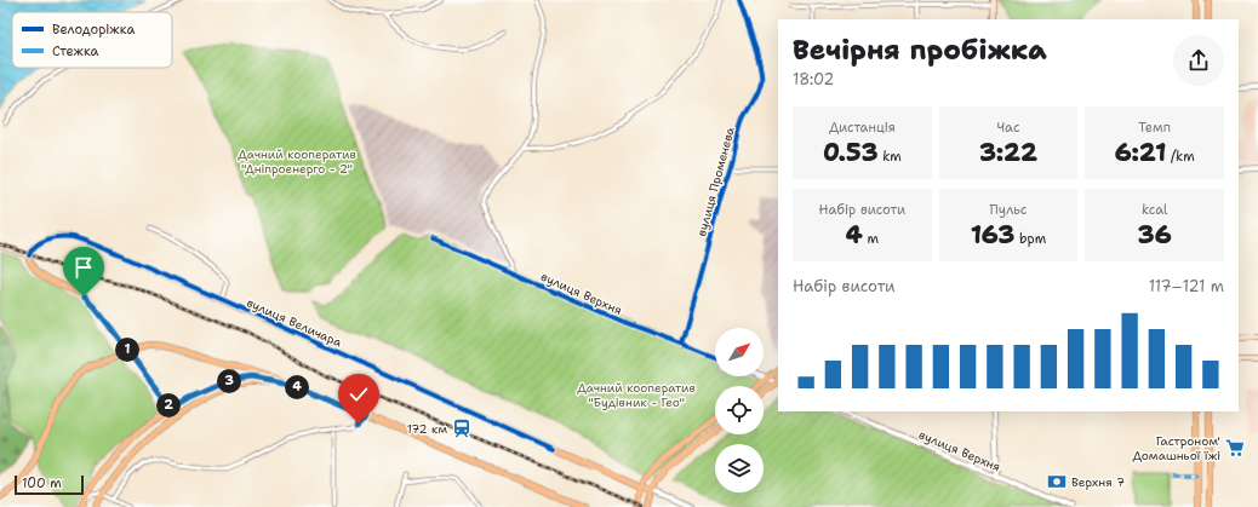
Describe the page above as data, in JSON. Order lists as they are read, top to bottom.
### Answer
{
  "streets": {
    "main road": ["вулиця Величара"],
    "street": ["вулиця Променева", "вулиця Верхня"]
  },
  "crossings": [
    ["вулиця Променева", "вулиця Верхня"]
  ],
  "parks": ["Дачний кооператив \"Дніпроенерго - 2\"", "Дачний кооператив \"Будівник - Гео\""],
  "places": {
    "station": ["172 км"],
    "supermarket": ["Гастроном' Домашньої їжі"],
    "bank": ["Верхня 7"]
  },
  "legend": ["Велодоріжка", "Стежка"],
  "scale_bar": "100 m",
  "north": "top right",
  "page": {
    "heading": ["Вечірня пробіжка", "18:02"],
    "stats": [
      ["Дистанція", "0.53 km"],
      ["Час", "3:22"],
      ["Темп", "6:21 /km"],
      ["Набір висоти", "4 m"],
      ["Пульс", "163 bpm"],
      ["kcal", "36"]
    ],
    "chart": ["Набір висоти", "117–121 m"],
    "pins": [
      "1",
      "3",
      "4",
      "2"
    ],
    "scale": "100 m"
  }
}
